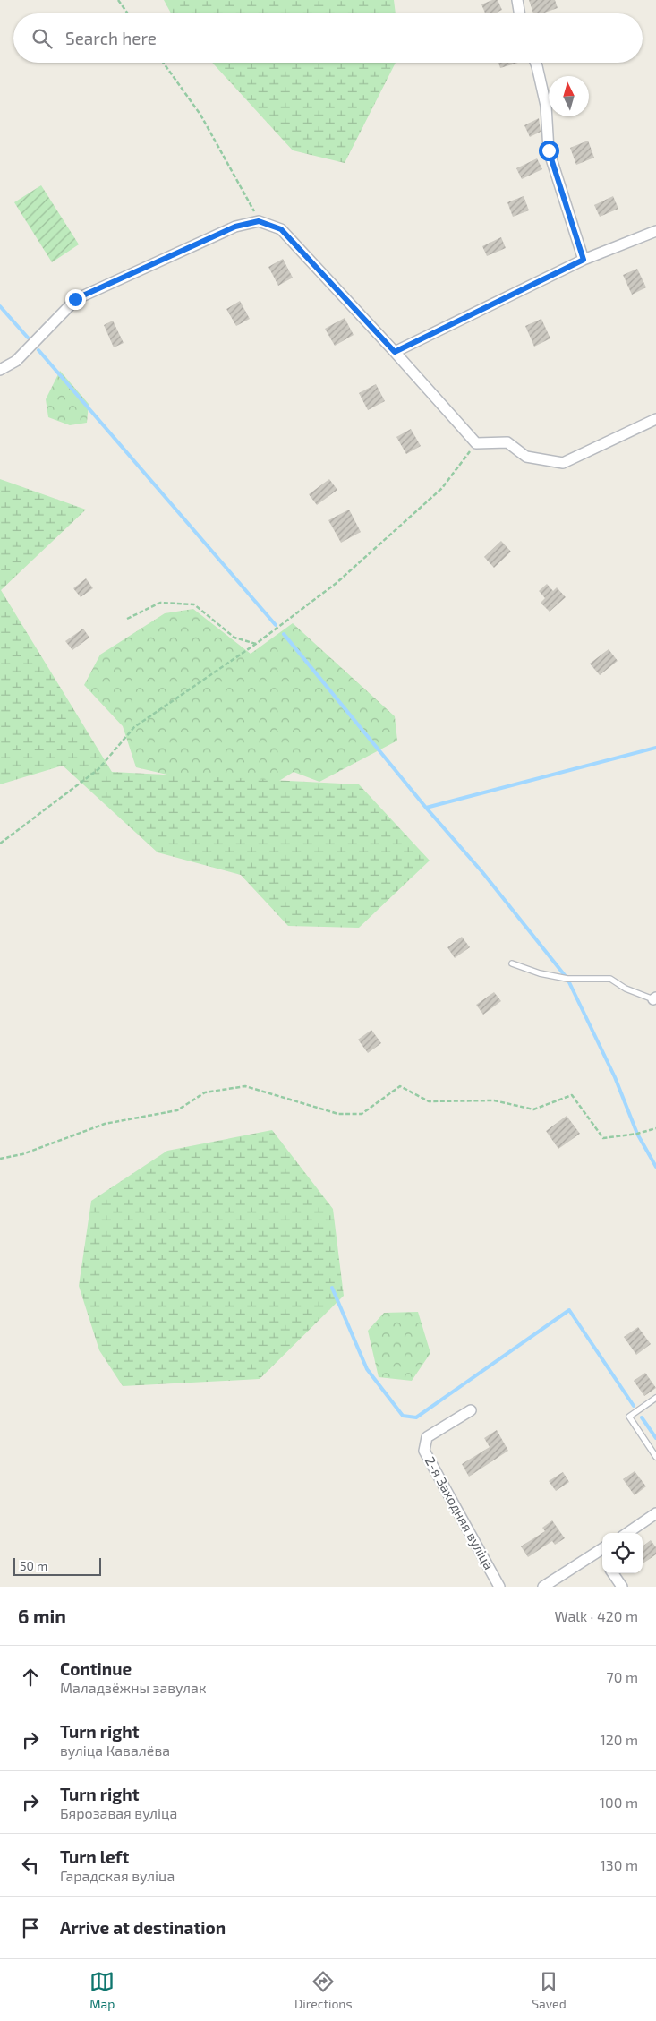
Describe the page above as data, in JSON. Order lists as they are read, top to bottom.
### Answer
{
  "streets": {
    "street": ["2-я Заходняя вуліца"]
  },
  "scale_bar": "50 m",
  "north": "top",
  "page": {
    "search": "Search here",
    "scale": "50 m",
    "heading": ["6 min", "Walk · 420 m"],
    "list": [
      ["Continue", "Маладзёжны завулак", "70 m"],
      ["Turn right", "вуліца Кавалёва", "120 m"],
      ["Turn right", "Бярозавая вуліца", "100 m"],
      ["Turn left", "Гарадская вуліца", "130 m"],
      "Arrive at destination"
    ],
    "nav": ["Map", "Directions", "Saved"]
  }
}
